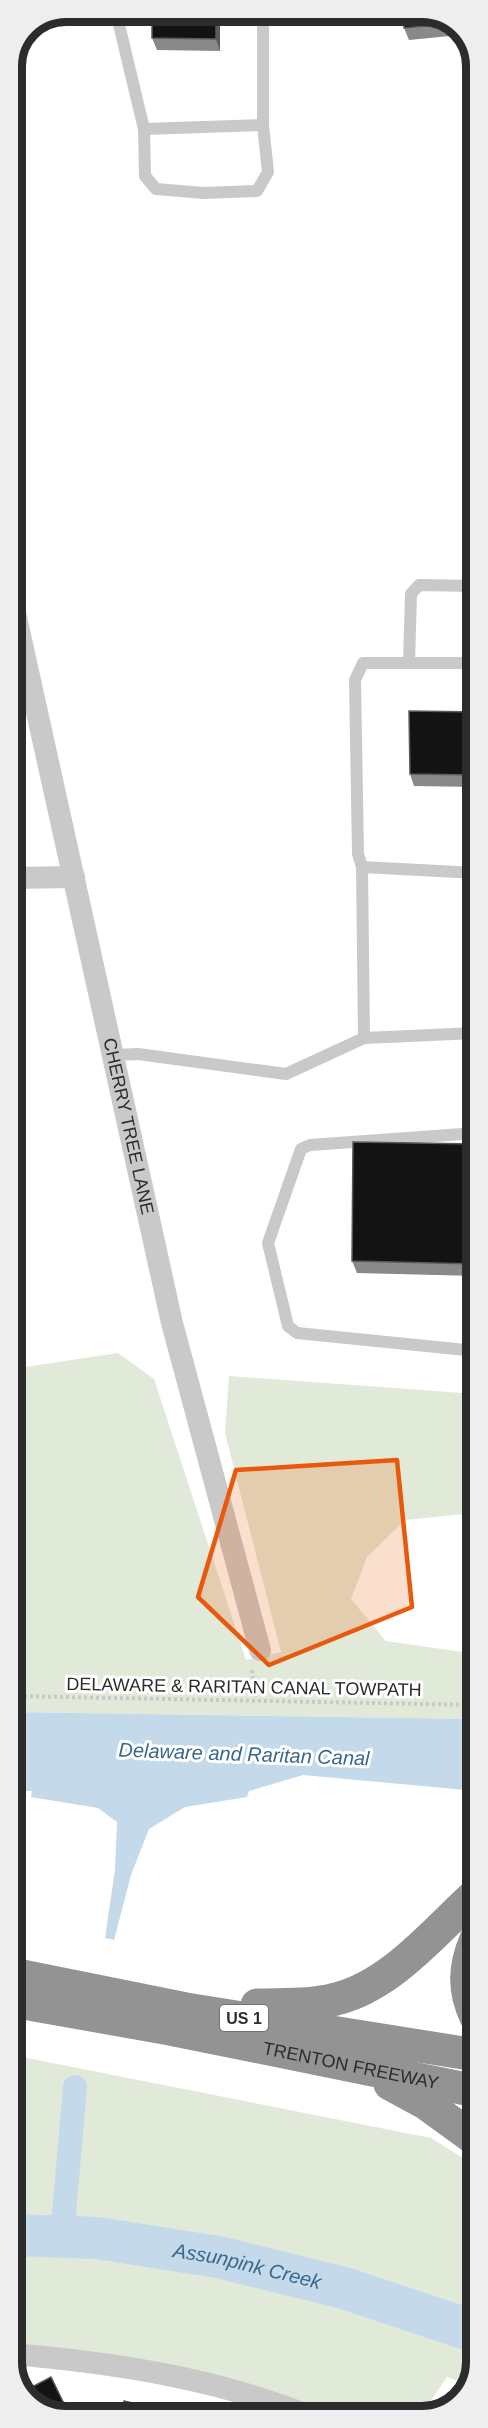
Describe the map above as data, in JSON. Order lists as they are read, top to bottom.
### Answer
{
  "streets": {
    "highway": ["US 1", "TRENTON FREEWAY"],
    "street": ["CHERRY TREE LANE"],
    "path": ["DELAWARE & RARITAN CANAL TOWPATH"]
  },
  "water": ["Delaware and Raritan Canal", "Assunpink Creek"]
}
